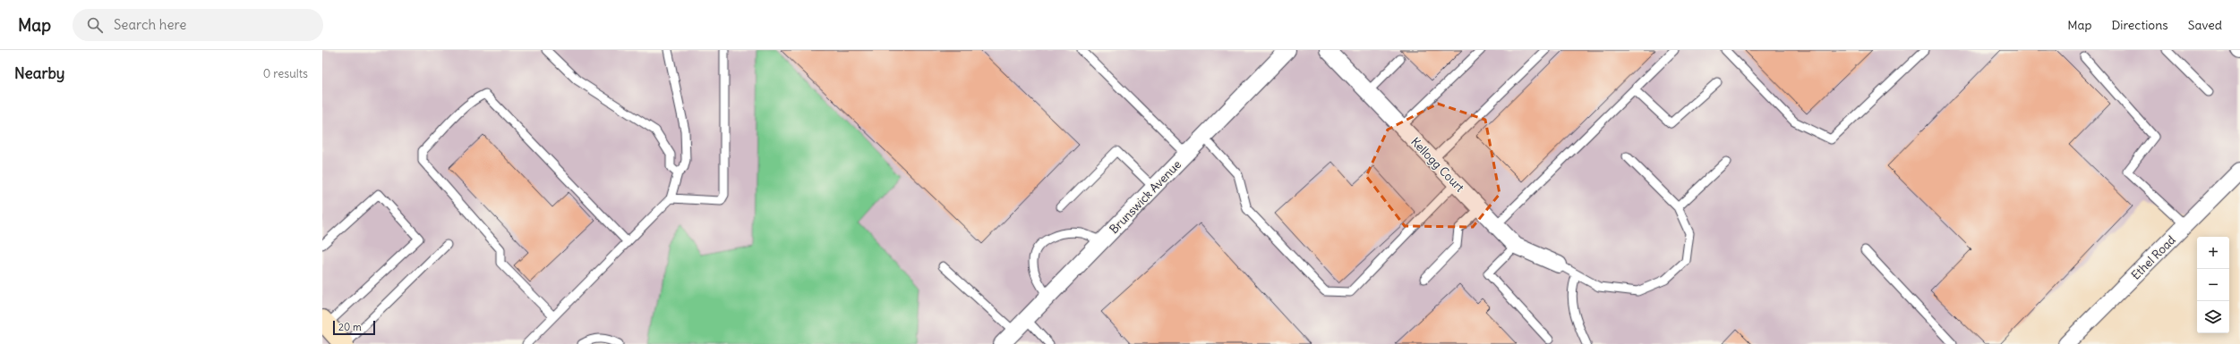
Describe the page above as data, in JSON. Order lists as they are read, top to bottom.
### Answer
{
  "streets": {
    "street": ["Kellogg Court", "Brunswick Avenue", "Ethel Road"]
  },
  "scale_bar": "20 m",
  "page": {
    "header": "Map",
    "search": "Search here",
    "nav": ["Map", "Directions", "Saved"],
    "heading": ["Nearby", "0 results"],
    "map_buttons": ["+", "−"],
    "scale": "20 m"
  }
}
